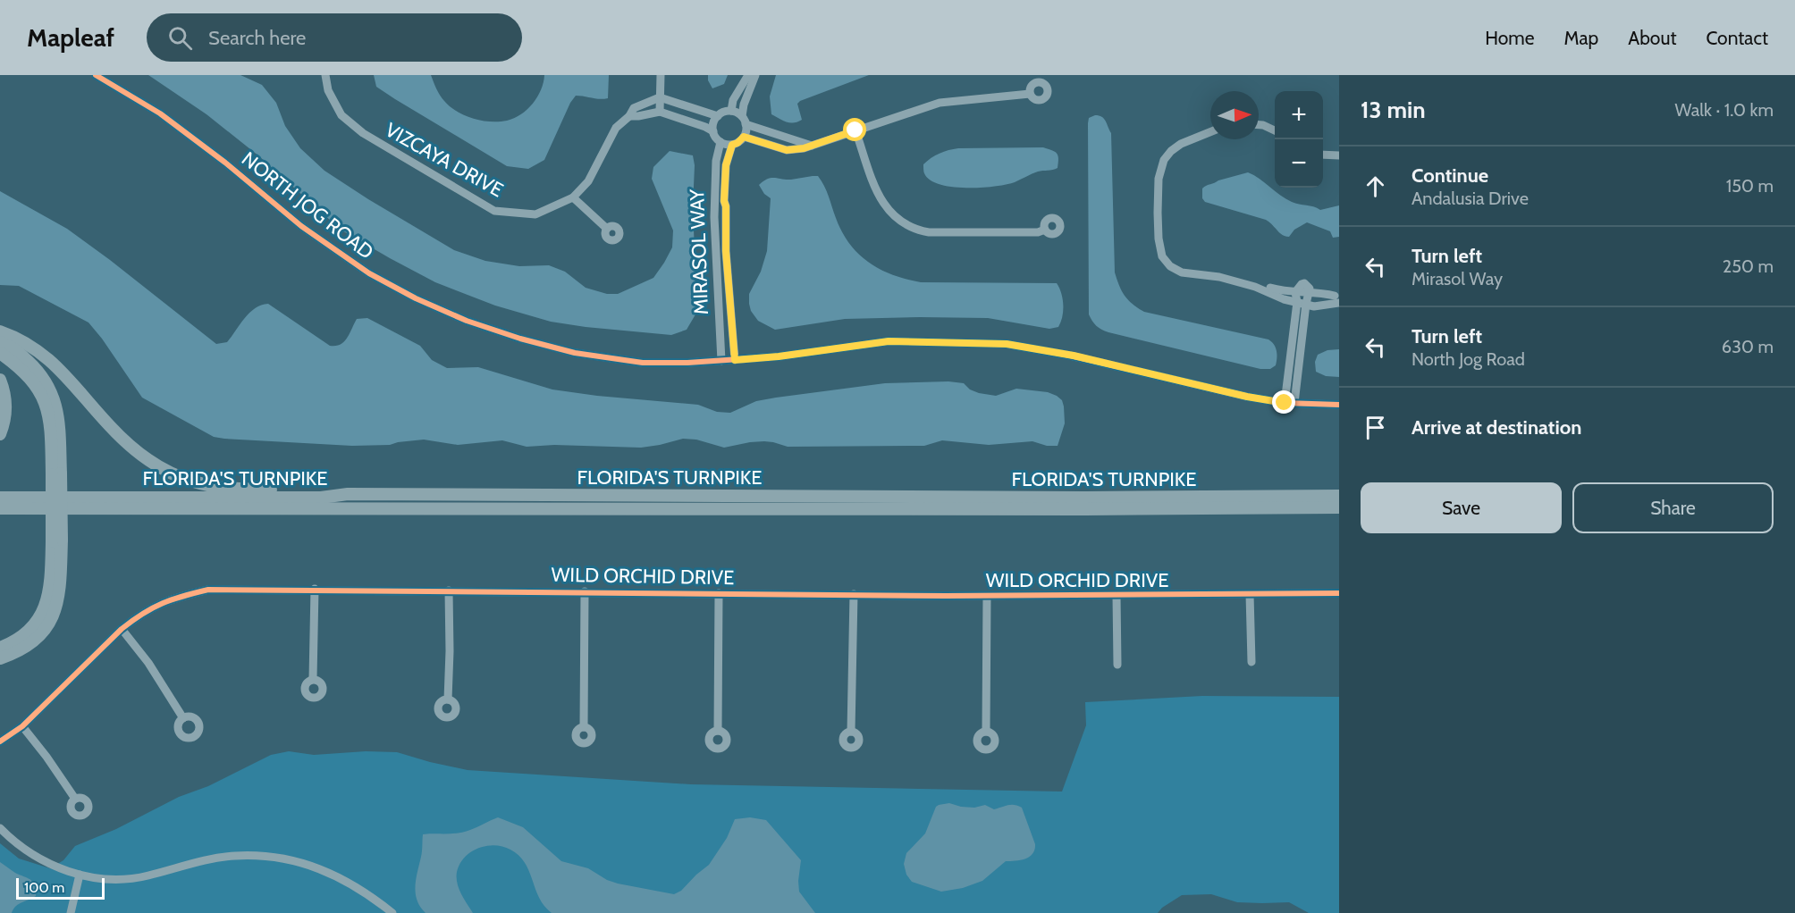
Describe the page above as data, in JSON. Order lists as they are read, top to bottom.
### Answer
{
  "streets": {
    "highway": ["FLORIDA'S TURNPIKE"],
    "street": [
      "VIZCAYA DRIVE",
      "NORTH JOG ROAD",
      "MIRASOL WAY",
      "WILD ORCHID DRIVE"
    ]
  },
  "crossings": [
    ["NORTH JOG ROAD", "MIRASOL WAY"]
  ],
  "scale_bar": "100 m",
  "north": "right",
  "page": {
    "header": "Mapleaf",
    "search": "Search here",
    "nav": [
      "Home",
      "Map",
      "About",
      "Contact"
    ],
    "heading": ["13 min", "Walk · 1.0 km"],
    "map_buttons": ["+", "−"],
    "list": [
      ["Continue", "Andalusia Drive", "150 m"],
      ["Turn left", "Mirasol Way", "250 m"],
      ["Turn left", "North Jog Road", "630 m"],
      "Arrive at destination"
    ],
    "buttons": ["Save", "Share"],
    "scale": "100 m"
  }
}
